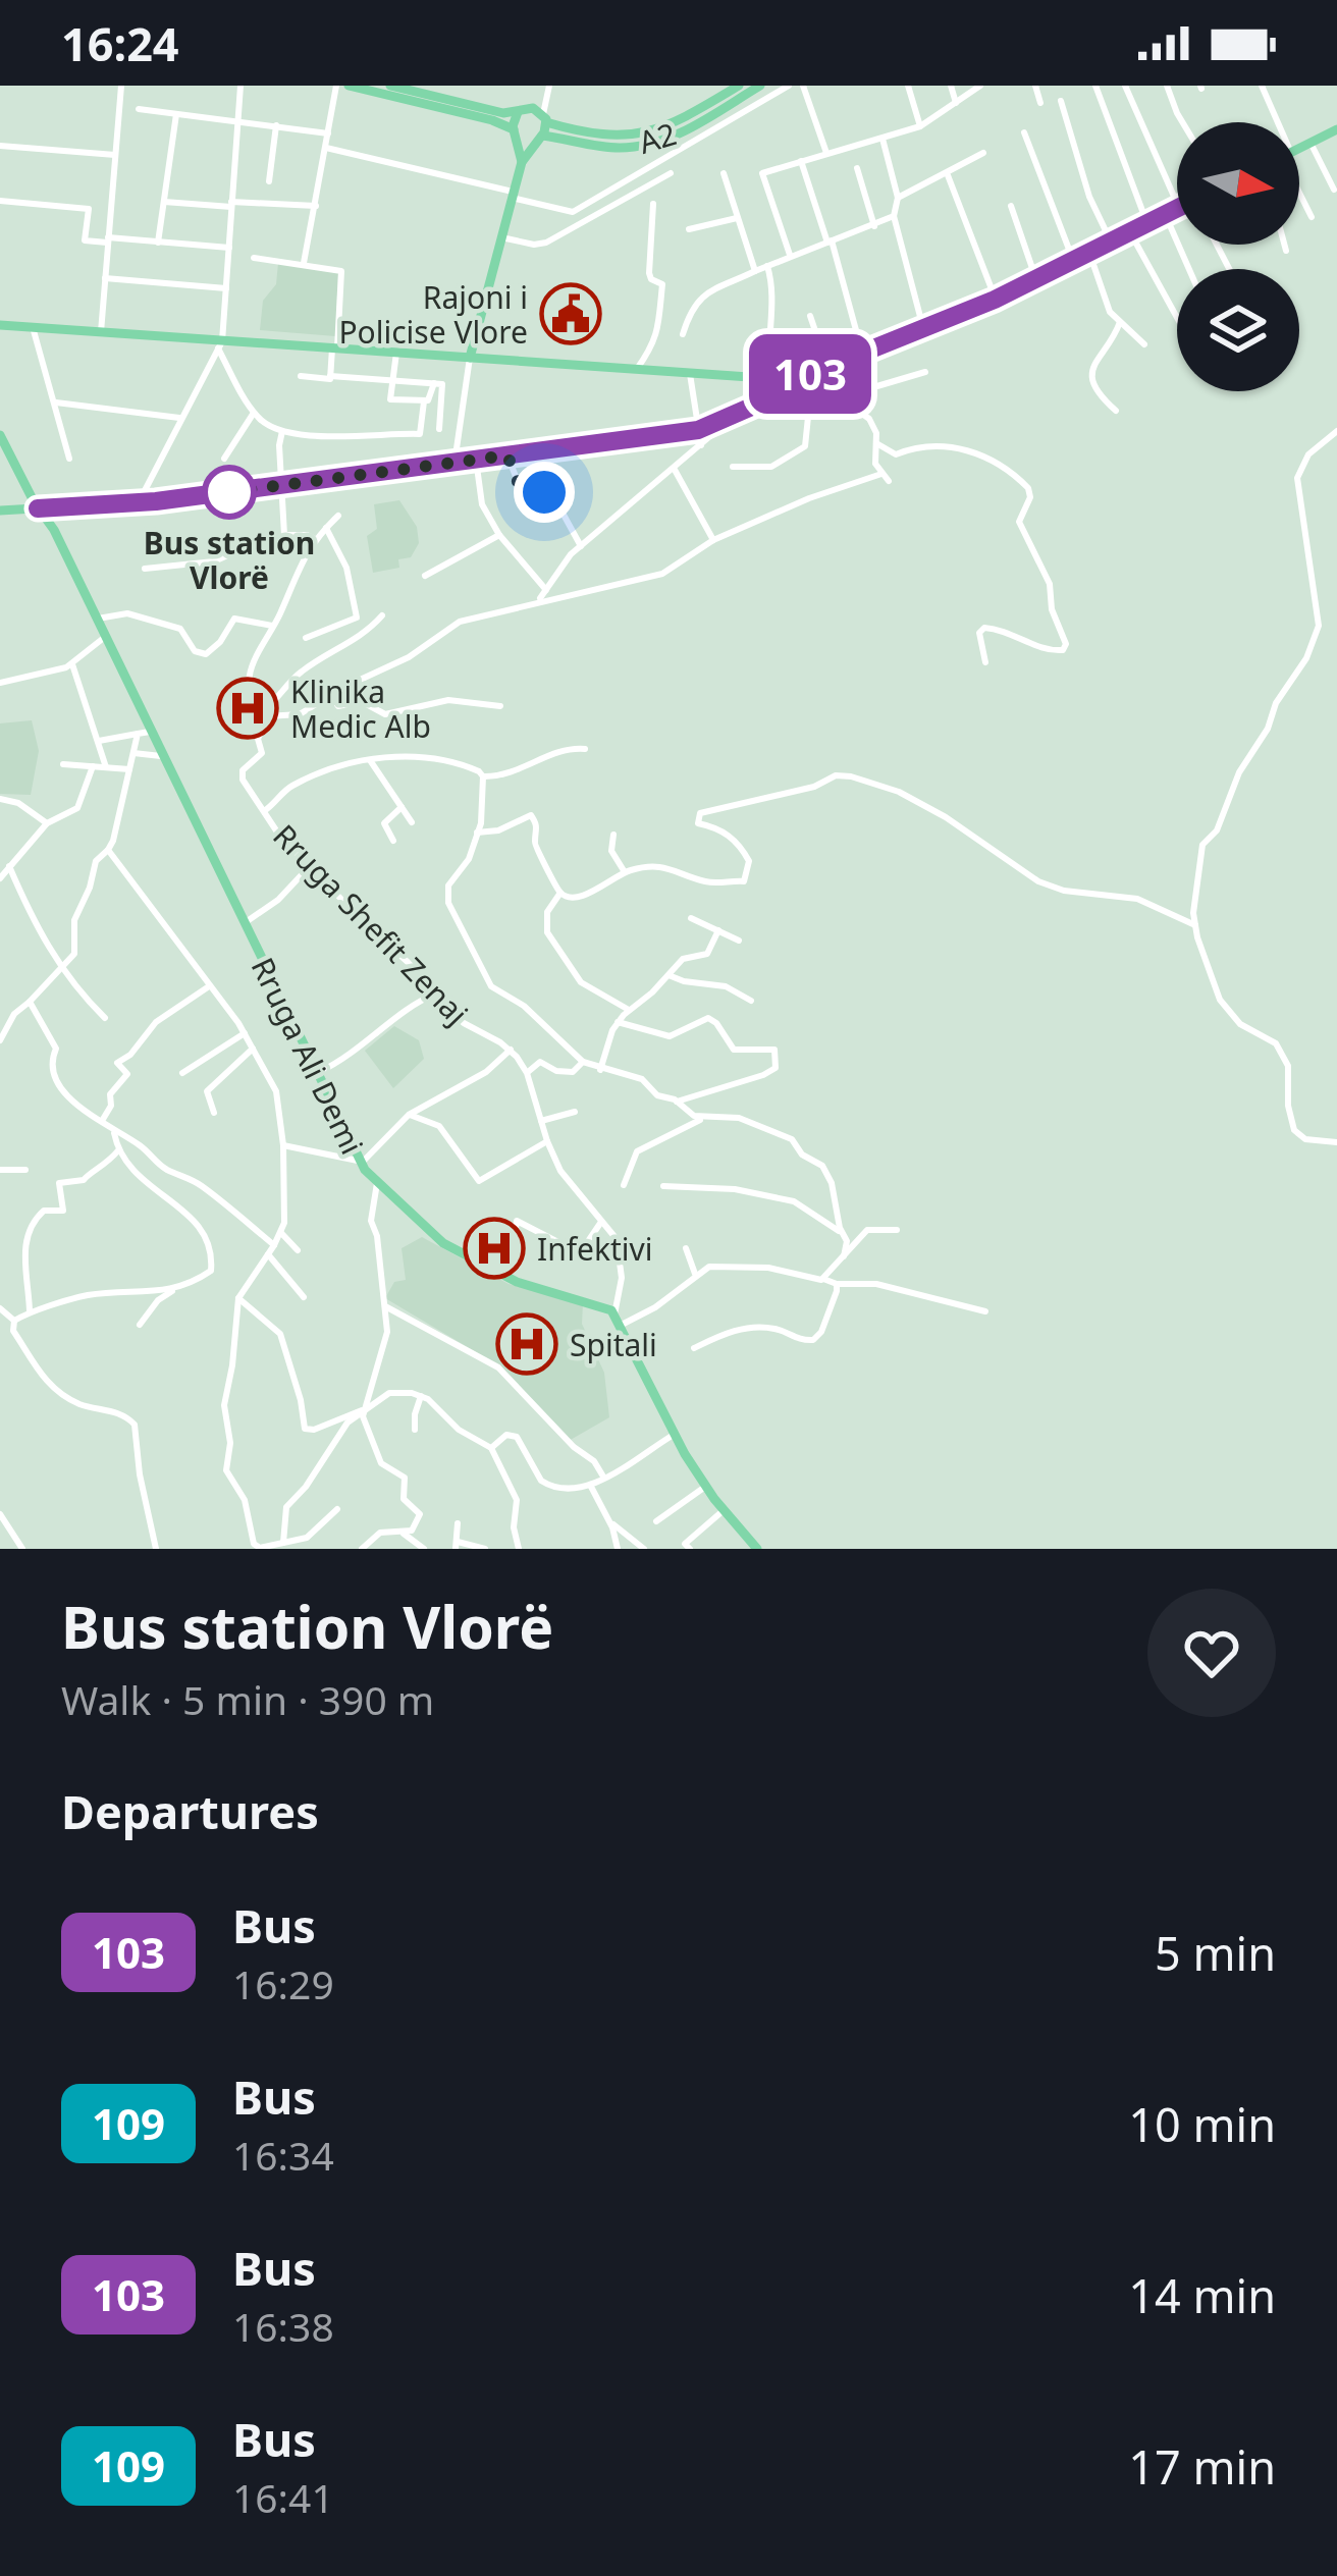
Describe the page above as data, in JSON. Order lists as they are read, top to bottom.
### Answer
{
  "streets": {
    "main road": ["A2", "Rruga Ali Demi"],
    "street": ["Rruga Shefit Zenaj"]
  },
  "crossings": [
    ["Rruga Shefit Zenaj", "Rruga Ali Demi"]
  ],
  "places": {
    "public building": ["Rajoni i Policise Vlore"],
    "other": ["Bus station Vlorë"],
    "hospital": ["Klinika Medic Alb", "Infektivi", "Spitali"]
  },
  "lines": ["bus line 103"],
  "north": "right",
  "page": {
    "status": "16:24",
    "on_map": "103",
    "heading": [
      ["Bus station Vlorë", "Walk · 5 min · 390 m"],
      "Departures"
    ],
    "list": [
      {
        "mark": "103",
        "name": "Bus",
        "note": "16:29",
        "value": "5 min"
      },
      {
        "mark": "109",
        "name": "Bus",
        "note": "16:34",
        "value": "10 min"
      },
      {
        "mark": "103",
        "name": "Bus",
        "note": "16:38",
        "value": "14 min"
      },
      {
        "mark": "109",
        "name": "Bus",
        "note": "16:41",
        "value": "17 min"
      }
    ]
  }
}
